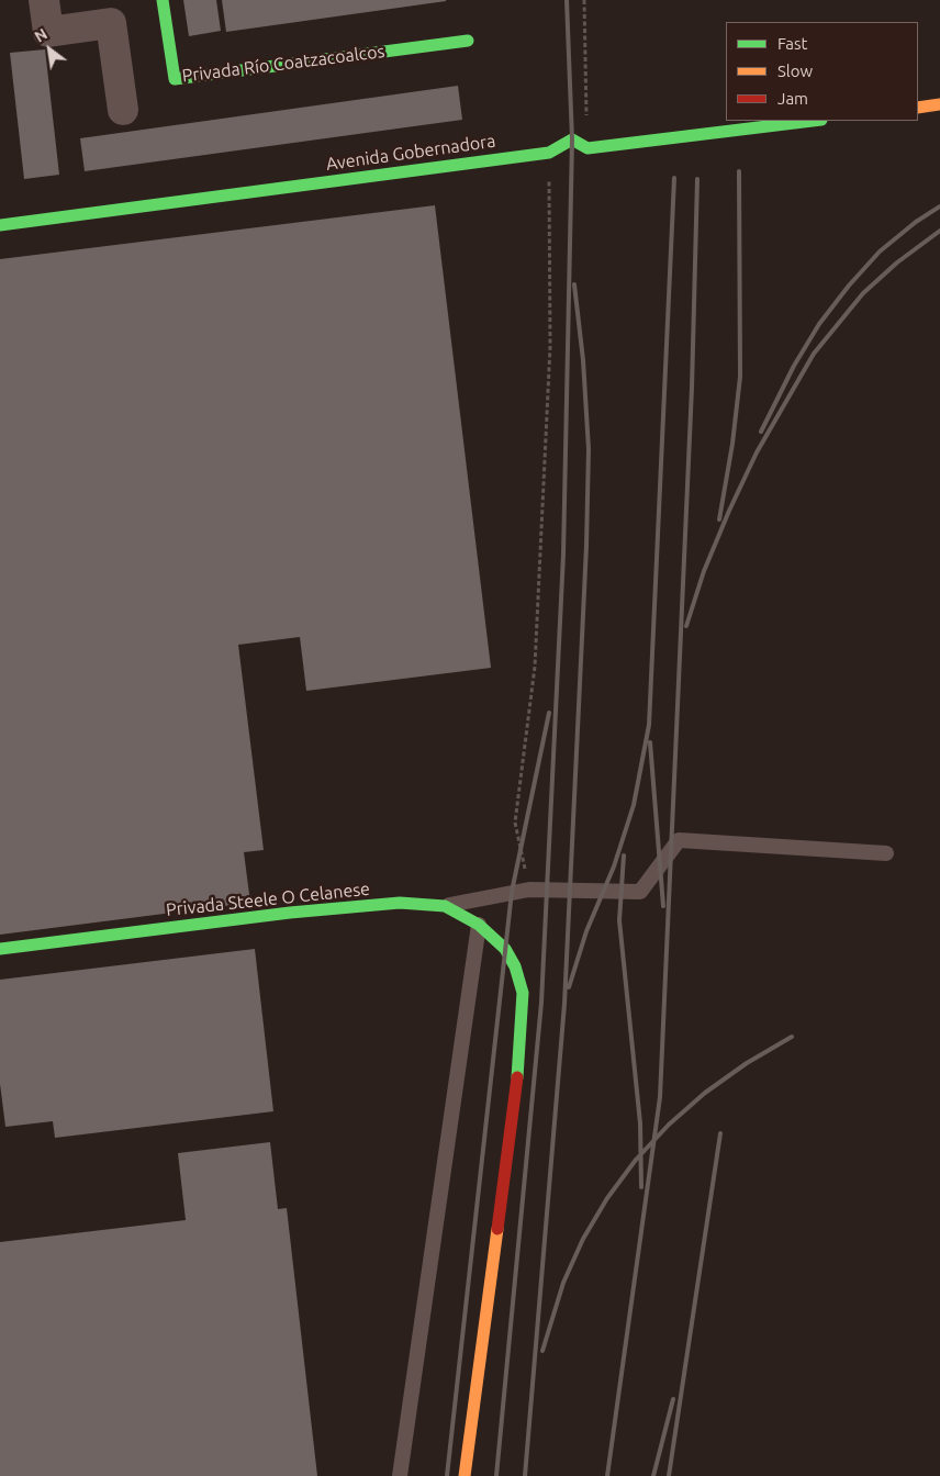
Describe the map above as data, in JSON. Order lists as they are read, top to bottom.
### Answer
{
  "streets": {
    "street": ["Privada Río Coatzacoalcos", "Avenida Gobernadora", "Privada Steele O Celanese"]
  },
  "legend": ["Fast", "Slow", "Jam"],
  "north": "top left"
}
